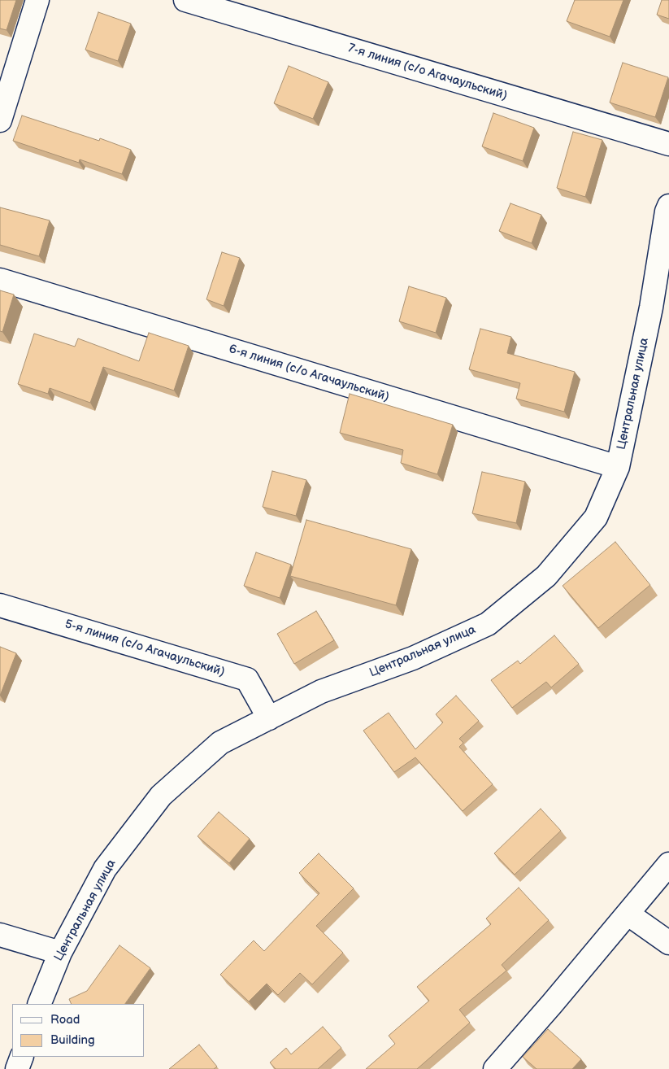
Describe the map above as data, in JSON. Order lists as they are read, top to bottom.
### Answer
{
  "streets": {
    "street": [
      "7-я линия (с/о Агачаульский)",
      "6-я линия (с/о Агачаульский)",
      "Центральная улица",
      "5-я линия (с/о Агачаульский)"
    ]
  },
  "crossings": [
    ["6-я линия (с/о Агачаульский)", "Центральная улица"],
    ["Центральная улица", "5-я линия (с/о Агачаульский)"]
  ],
  "legend": ["Road", "Building"]
}
